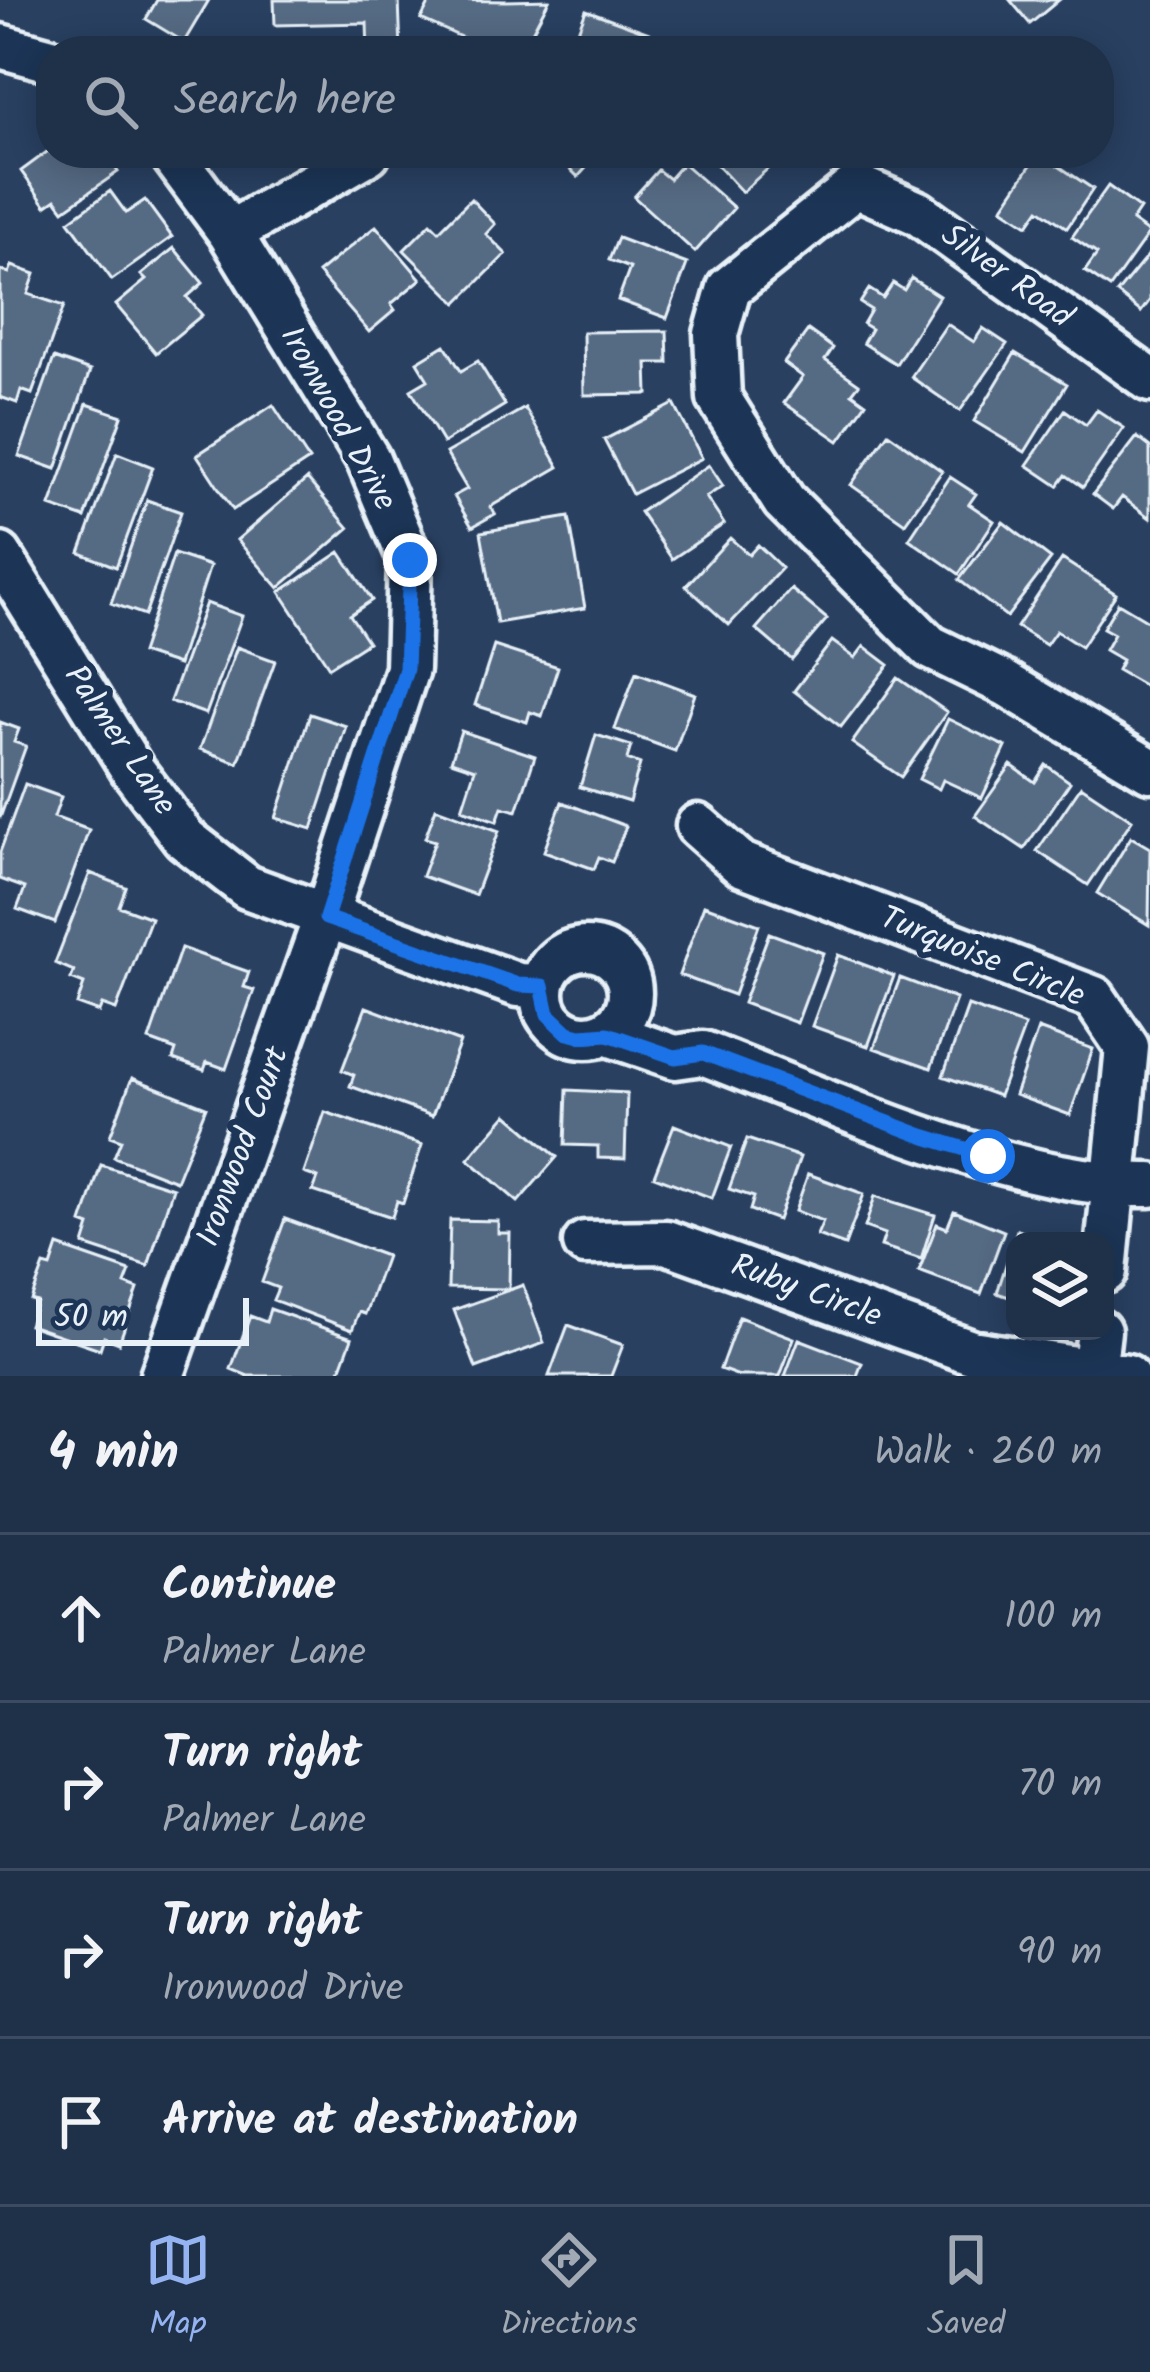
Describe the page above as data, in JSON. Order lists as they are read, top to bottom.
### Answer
{
  "streets": {
    "street": [
      "Silver Road",
      "Ironwood Drive",
      "Palmer Lane",
      "Turquoise Circle",
      "Ironwood Court",
      "Ruby Circle"
    ]
  },
  "crossings": [
    ["Ironwood Drive", "Palmer Lane"],
    ["Ironwood Drive", "Ironwood Court"],
    ["Palmer Lane", "Ironwood Court"]
  ],
  "scale_bar": "50 m",
  "page": {
    "search": "Search here",
    "scale": "50 m",
    "heading": ["4 min", "Walk · 260 m"],
    "list": [
      ["Continue", "Palmer Lane", "100 m"],
      ["Turn right", "Palmer Lane", "70 m"],
      ["Turn right", "Ironwood Drive", "90 m"],
      "Arrive at destination"
    ],
    "nav": ["Map", "Directions", "Saved"]
  }
}
